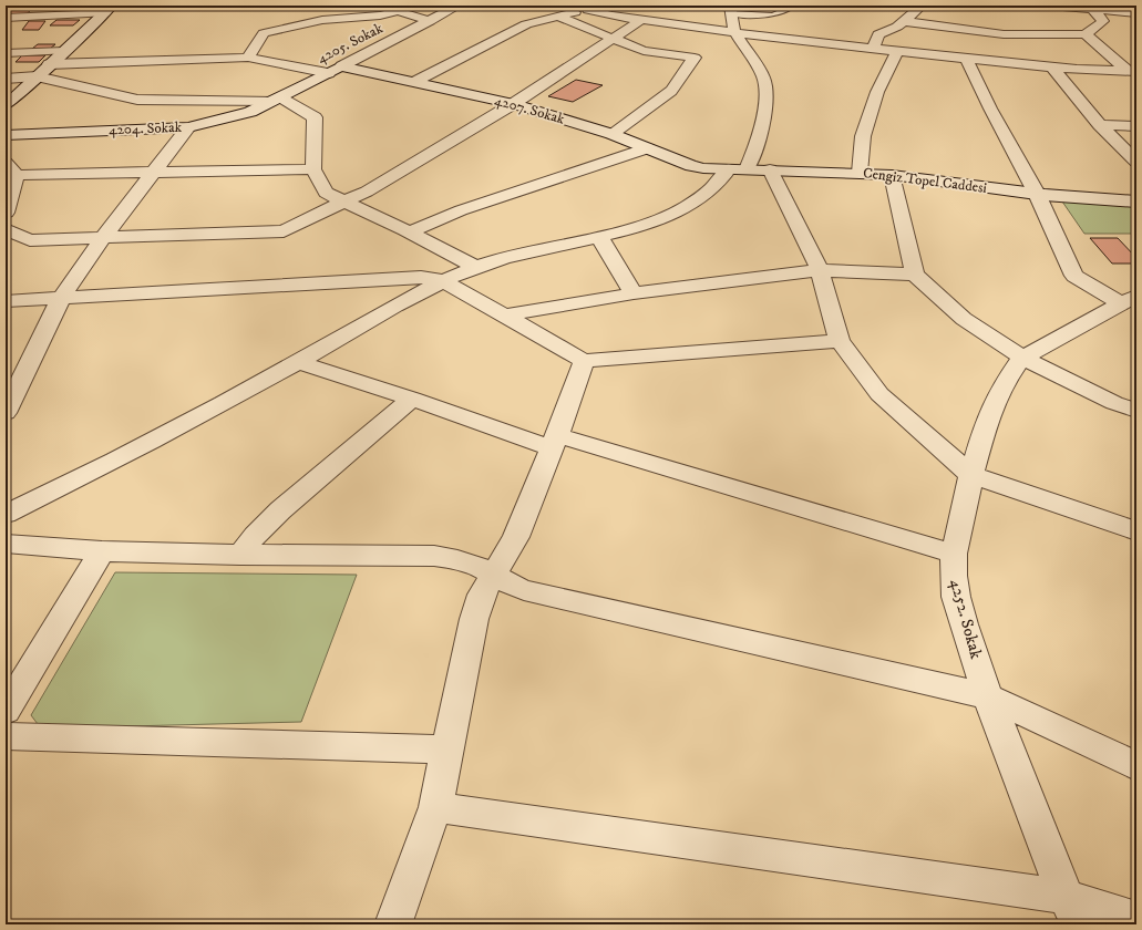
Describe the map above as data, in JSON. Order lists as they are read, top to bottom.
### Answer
{
  "streets": {
    "street": [
      "4205. Sokak",
      "4207. Sokak",
      "4204. Sokak",
      "Cengiz Topel Caddesi",
      "4252. Sokak"
    ]
  },
  "crossings": [
    ["4205. Sokak", "4207. Sokak"],
    ["4205. Sokak", "4204. Sokak"],
    ["4207. Sokak", "Cengiz Topel Caddesi"]
  ]
}
